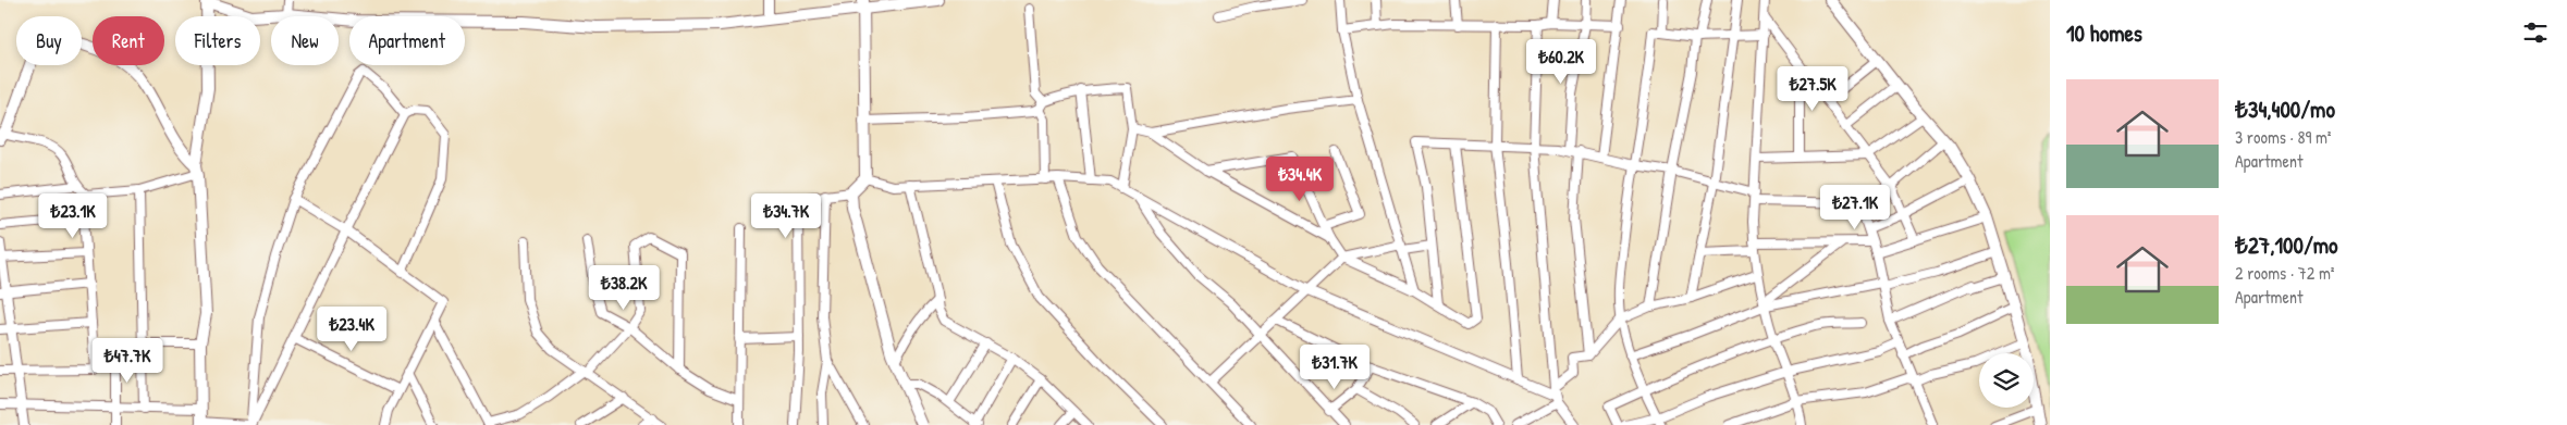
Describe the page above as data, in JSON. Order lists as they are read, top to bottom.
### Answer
{
  "page": {
    "heading": "10 homes",
    "chip": [
      "Buy",
      "Rent",
      "Filters",
      "New",
      "Apartment"
    ],
    "price": [
      "₺60.2K",
      "₺27.5K",
      "₺34.4K",
      "₺27.1K",
      "₺23.1K",
      "₺34.7K",
      "₺38.2K",
      "₺23.4K",
      "₺47.7K",
      "₺31.7K"
    ],
    "list": [
      {
        "name": "₺34,400/mo",
        "note": "3 rooms · 89 m² · Apartment"
      },
      {
        "name": "₺27,100/mo",
        "note": "2 rooms · 72 m² · Apartment"
      }
    ]
  }
}
